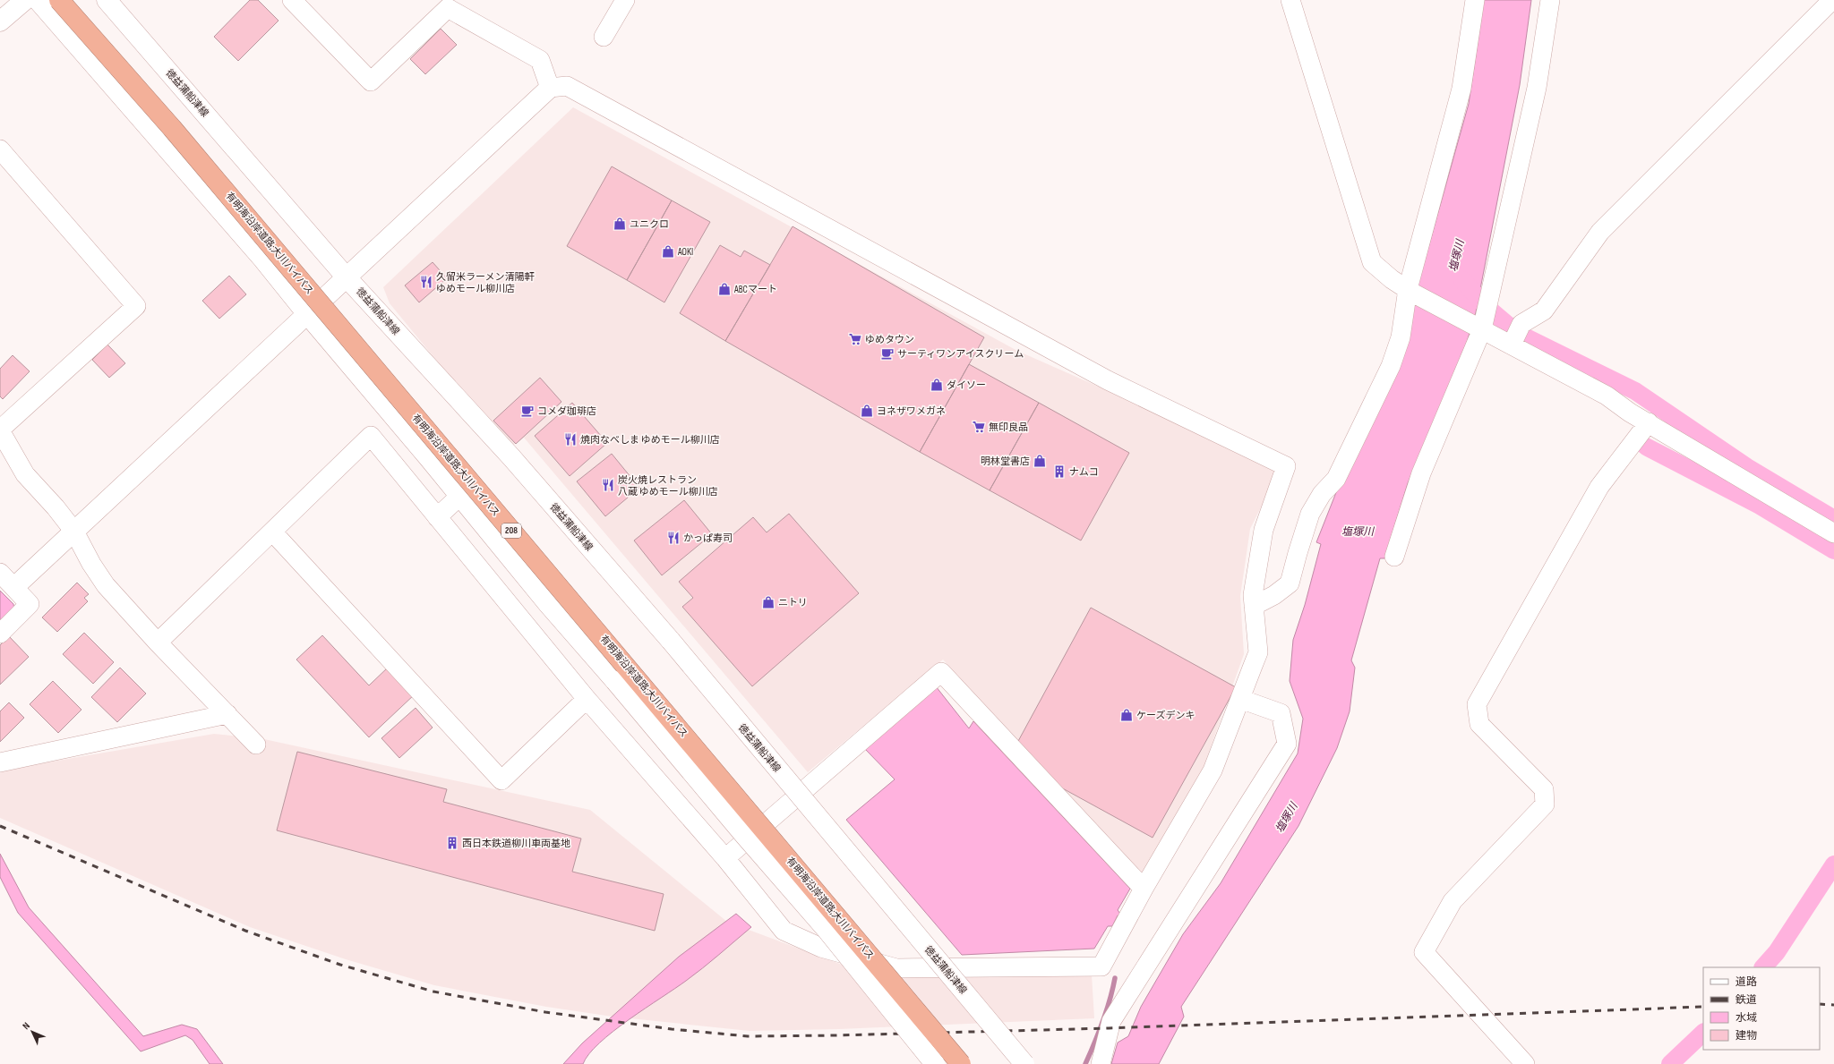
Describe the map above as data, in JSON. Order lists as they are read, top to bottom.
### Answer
{
  "streets": {
    "highway": ["有明海沿岸道路;大川バイパス", "208"],
    "main road": ["徳益蒲船津線"]
  },
  "water": ["塩塚川"],
  "places": {
    "shop": [
      "ユニクロ",
      "AOKI",
      "ABCマート",
      "ダイソー",
      "ヨネザワメガネ",
      "明林堂書店",
      "ニトリ",
      "ケーズデンキ"
    ],
    "restaurant": [
      "久留米ラーメン清陽軒 ゆめモール柳川店",
      "焼肉なべしま ゆめモール柳川店",
      "炭火焼レストラン 八蔵 ゆめモール柳川店",
      "かっぱ寿司"
    ],
    "supermarket": ["ゆめタウン", "無印良品"],
    "cafe": ["サーティワンアイスクリーム", "コメダ珈琲店"],
    "building": ["ナムコ", "西日本鉄道柳川車両基地"]
  },
  "legend": [
    "道路",
    "鉄道",
    "水域",
    "建物"
  ],
  "north": "top left"
}
